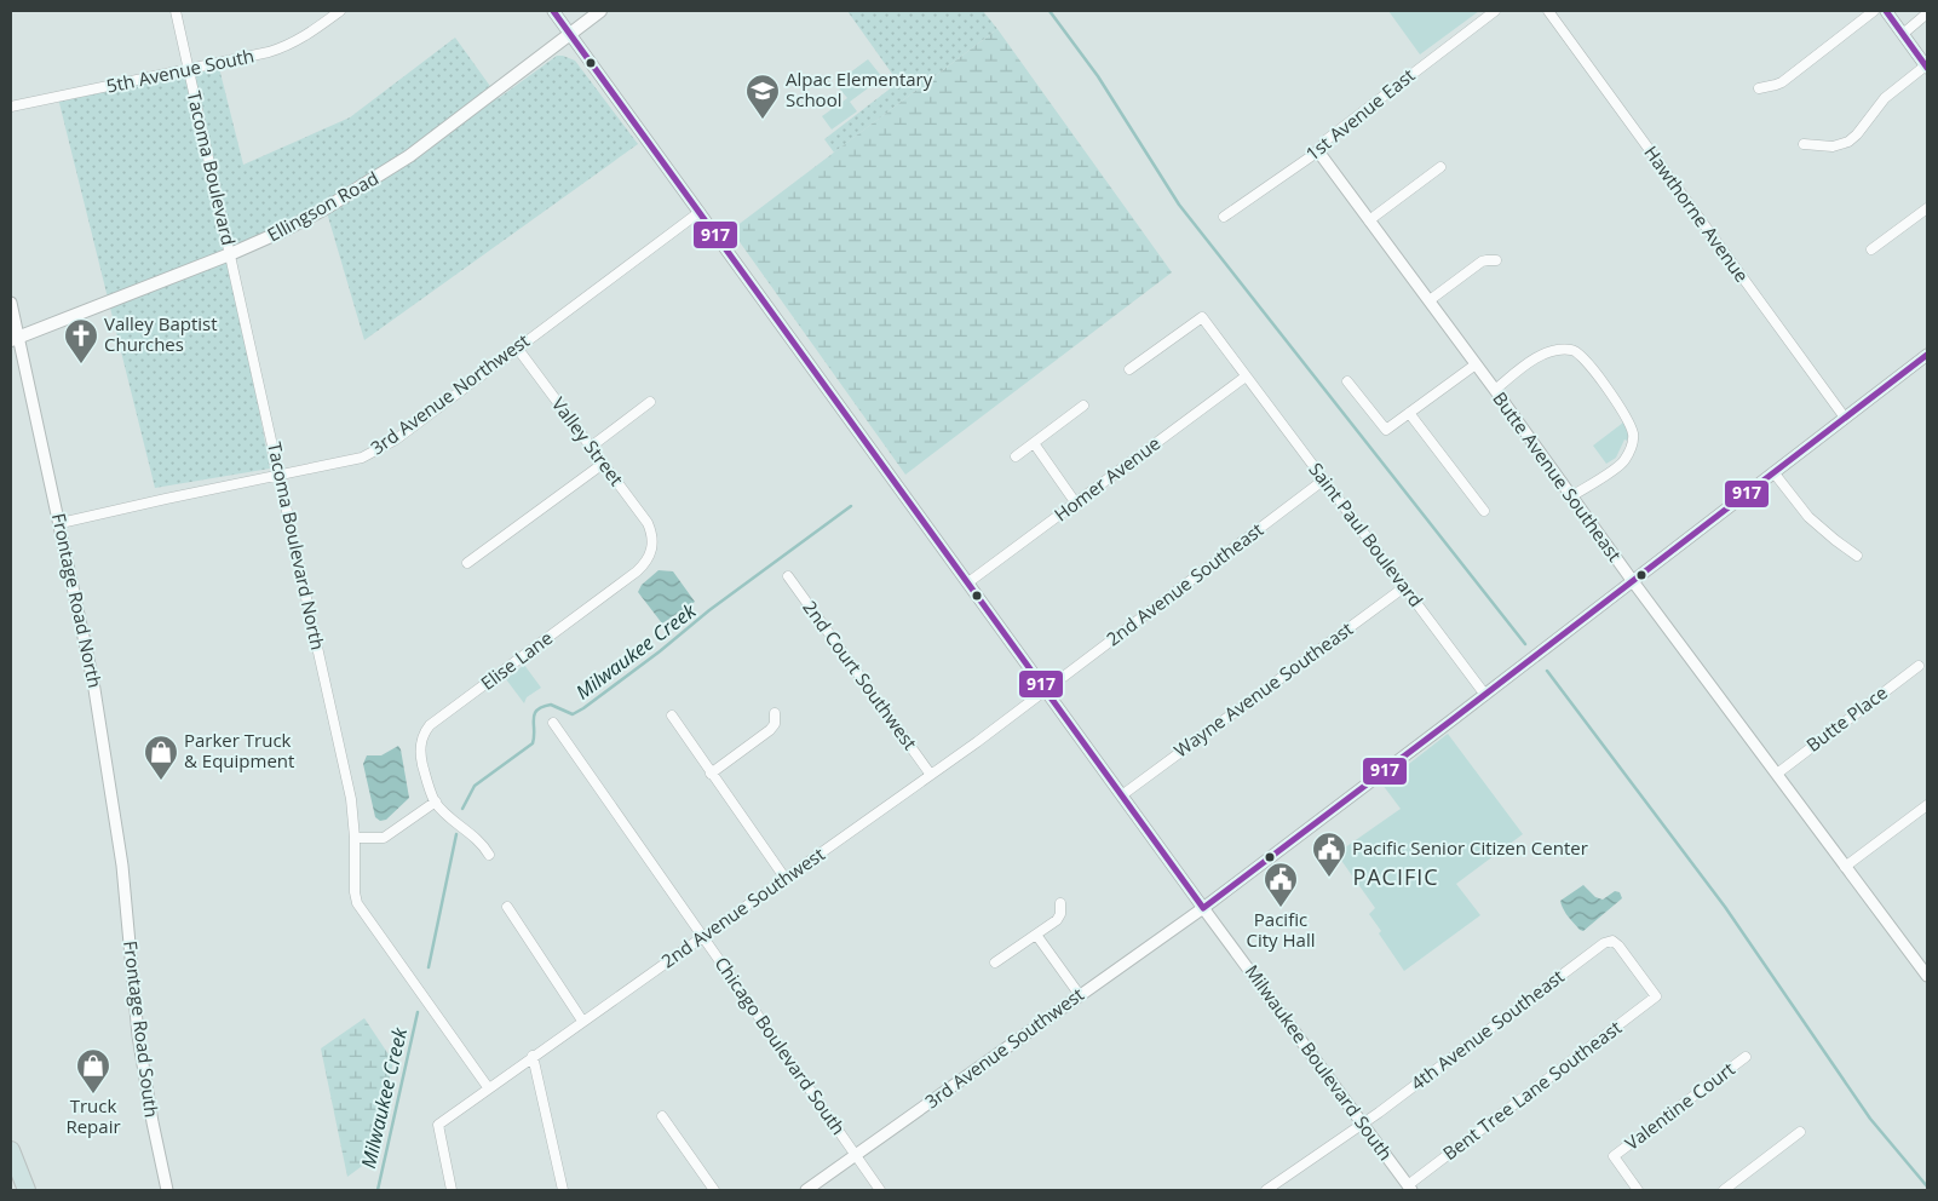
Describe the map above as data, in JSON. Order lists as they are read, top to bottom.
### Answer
{
  "streets": {
    "main road": ["Ellingson Road"],
    "street": [
      "5th Avenue South",
      "1st Avenue East",
      "Tacoma Boulevard",
      "Hawthorne Avenue",
      "3rd Avenue Northwest",
      "Valley Street",
      "Butte Avenue Southeast",
      "Homer Avenue",
      "Saint Paul Boulevard",
      "Tacoma Boulevard North",
      "2nd Avenue Southeast",
      "Frontage Road North",
      "Elise Lane",
      "2nd Court Southwest",
      "Wayne Avenue Southeast",
      "Butte Place",
      "2nd Avenue Southwest",
      "Frontage Road South",
      "4th Avenue Southeast",
      "Chicago Boulevard South",
      "3rd Avenue Southwest",
      "Milwaukee Boulevard South",
      "Bent Tree Lane Southeast",
      "Valentine Court"
    ]
  },
  "crossings": [
    ["5th Avenue South", "Tacoma Boulevard"],
    ["1st Avenue East", "Butte Avenue Southeast"],
    ["Tacoma Boulevard", "Ellingson Road"],
    ["Tacoma Boulevard", "Tacoma Boulevard North"],
    ["Ellingson Road", "Tacoma Boulevard North"],
    ["Ellingson Road", "Frontage Road North"],
    ["Ellingson Road", "Milwaukee Boulevard South"],
    ["Hawthorne Avenue", "3rd Avenue Southwest"],
    ["3rd Avenue Northwest", "Valley Street"],
    ["3rd Avenue Northwest", "Tacoma Boulevard North"],
    ["3rd Avenue Northwest", "Frontage Road North"],
    ["3rd Avenue Northwest", "Milwaukee Boulevard South"],
    ["Valley Street", "Elise Lane"],
    ["Butte Avenue Southeast", "Butte Place"],
    ["Butte Avenue Southeast", "3rd Avenue Southwest"],
    ["Homer Avenue", "Saint Paul Boulevard"],
    ["Homer Avenue", "Milwaukee Boulevard South"],
    ["Saint Paul Boulevard", "2nd Avenue Southeast"],
    ["Saint Paul Boulevard", "Wayne Avenue Southeast"],
    ["Saint Paul Boulevard", "3rd Avenue Southwest"],
    ["Tacoma Boulevard North", "2nd Avenue Southwest"],
    ["2nd Avenue Southeast", "2nd Avenue Southwest"],
    ["2nd Avenue Southeast", "Milwaukee Boulevard South"],
    ["Frontage Road North", "Frontage Road South"],
    ["2nd Court Southwest", "2nd Avenue Southwest"],
    ["Wayne Avenue Southeast", "Milwaukee Boulevard South"],
    ["2nd Avenue Southwest", "Chicago Boulevard South"],
    ["2nd Avenue Southwest", "Milwaukee Boulevard South"],
    ["4th Avenue Southeast", "Milwaukee Boulevard South"],
    ["4th Avenue Southeast", "Bent Tree Lane Southeast"],
    ["Chicago Boulevard South", "3rd Avenue Southwest"],
    ["3rd Avenue Southwest", "Milwaukee Boulevard South"],
    ["Milwaukee Boulevard South", "Bent Tree Lane Southeast"]
  ],
  "districts": ["PACIFIC"],
  "water": ["Milwaukee Creek"],
  "places": {
    "school or university": ["Alpac Elementary School"],
    "church": ["Valley Baptist Churches"],
    "shop": ["Parker Truck & Equipment", "Truck Repair"],
    "public building": ["Pacific Senior Citizen Center", "Pacific City Hall"]
  },
  "lines": ["transit line 917"]
}
